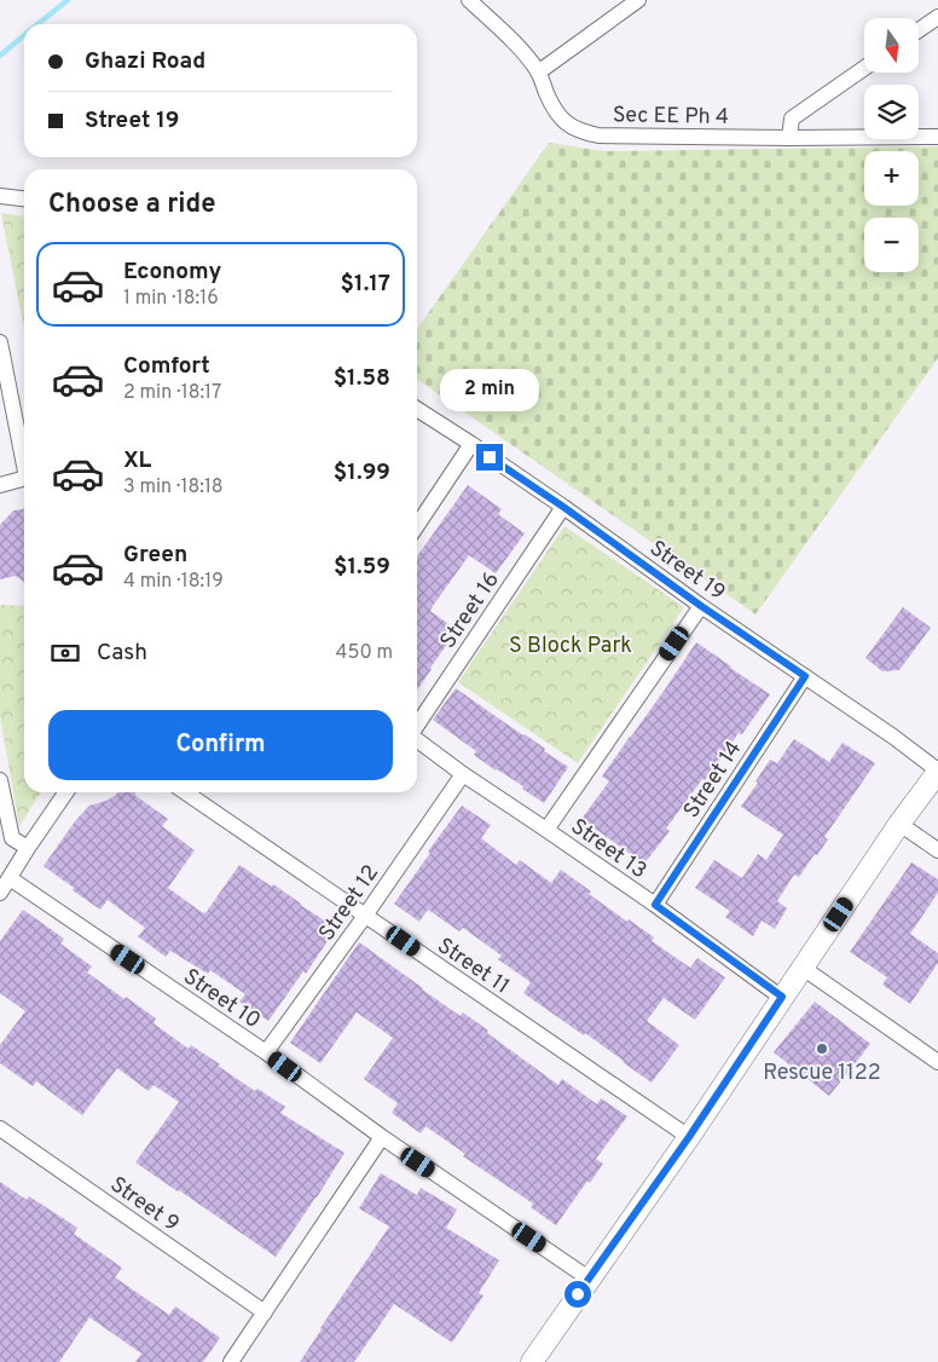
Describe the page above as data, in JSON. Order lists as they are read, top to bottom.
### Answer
{
  "streets": {
    "street": [
      "Sec EE Ph 4",
      "Street 19",
      "Street 16",
      "Street 14",
      "Street 13",
      "Street 12",
      "Street 11",
      "Street 10",
      "Street 9"
    ]
  },
  "crossings": [
    ["Street 19", "Street 16"],
    ["Street 19", "Street 14"],
    ["Street 14", "Street 13"],
    ["Street 13", "Street 12"],
    ["Street 12", "Street 11"],
    ["Street 12", "Street 10"]
  ],
  "parks": ["S Block Park"],
  "places": ["Rescue 1122"],
  "north": "bottom",
  "page": {
    "map_buttons": ["+", "−"],
    "banner": ["Ghazi Road", "Street 19"],
    "heading": "Choose a ride",
    "list": [
      {
        "name": "Economy",
        "note": "1 min · 18:16",
        "value": "$1.17"
      },
      {
        "name": "Comfort",
        "note": "2 min · 18:17",
        "value": "$1.58"
      },
      {
        "name": "XL",
        "note": "3 min · 18:18",
        "value": "$1.99"
      },
      {
        "name": "Green",
        "note": "4 min · 18:19",
        "value": "$1.59"
      }
    ],
    "bubble": "2 min",
    "pay": ["Cash", "450 m"],
    "buttons": "Confirm"
  }
}
